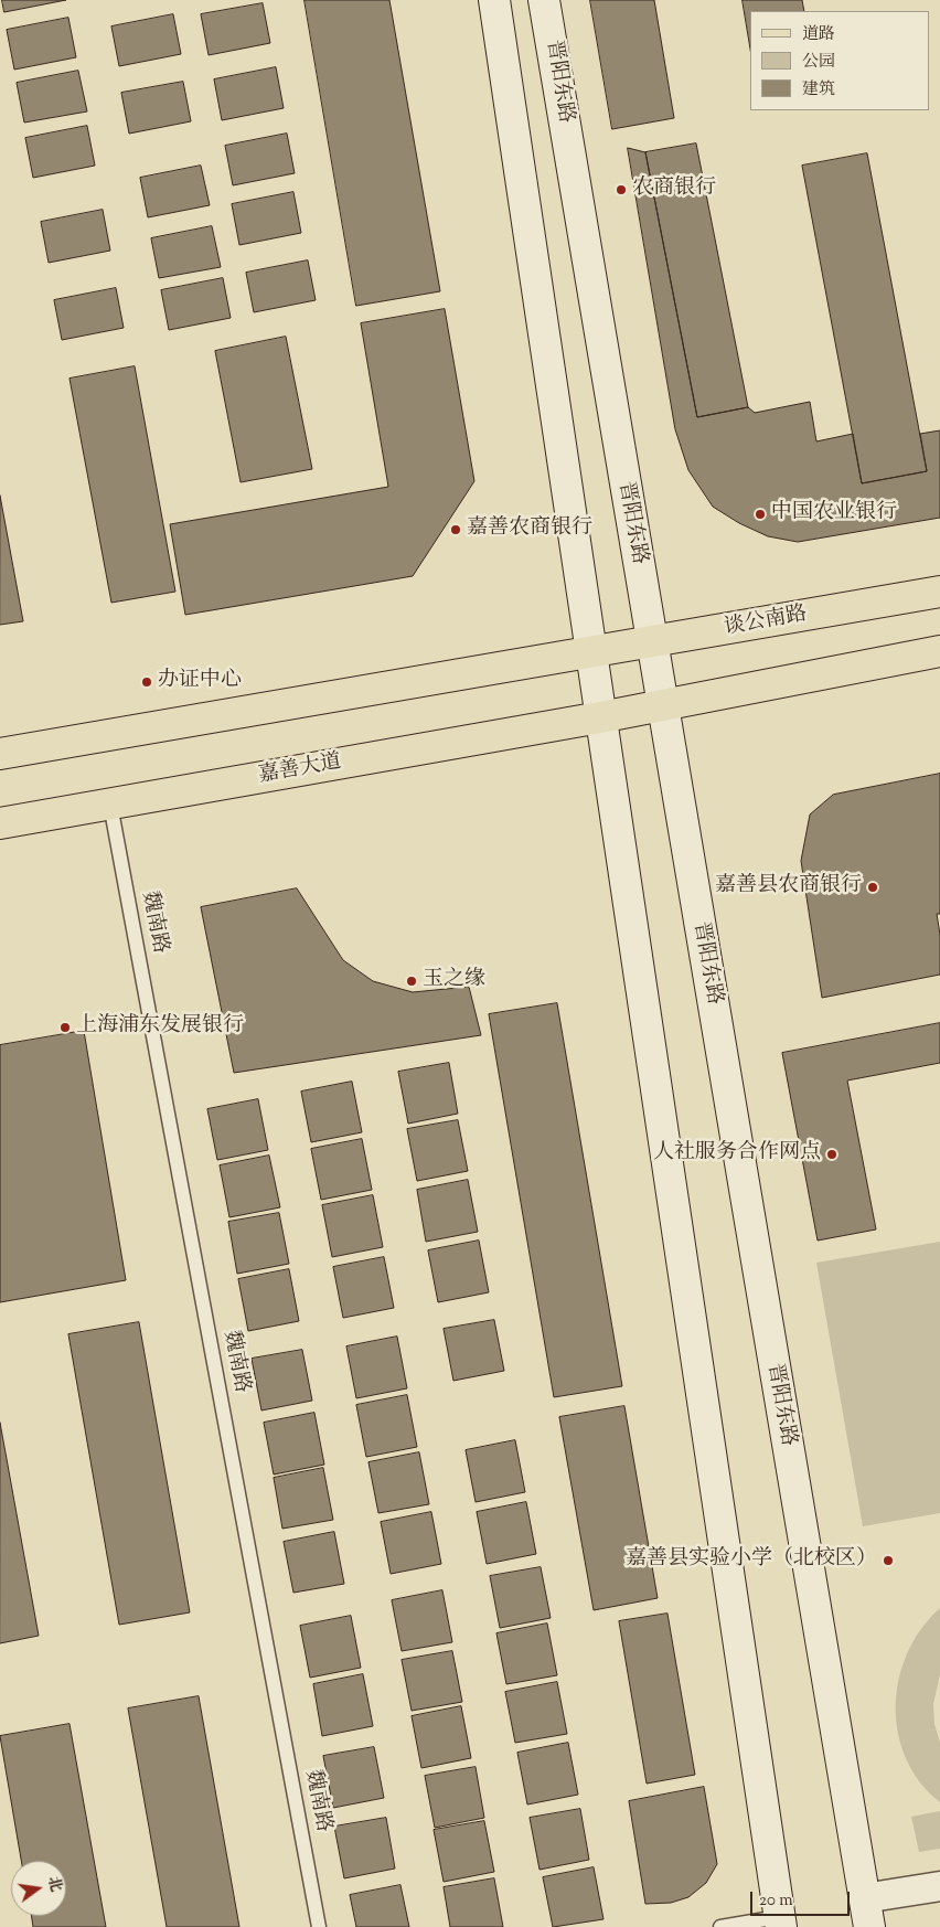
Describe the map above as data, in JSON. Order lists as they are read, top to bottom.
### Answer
{
  "streets": {
    "main road": ["晋阳东路", "谈公南路", "嘉善大道"],
    "lane": ["魏南路"]
  },
  "crossings": [
    ["晋阳东路", "谈公南路"],
    ["嘉善大道", "魏南路"]
  ],
  "places": [
    "农商银行",
    "中国农业银行",
    "嘉善农商银行",
    "办证中心",
    "嘉善县农商银行",
    "玉之缘",
    "上海浦东发展银行",
    "人社服务合作网点",
    "嘉善县实验小学（北校区）"
  ],
  "legend": ["道路", "公园", "建筑"],
  "scale_bar": "20 m",
  "north": "right"
}
